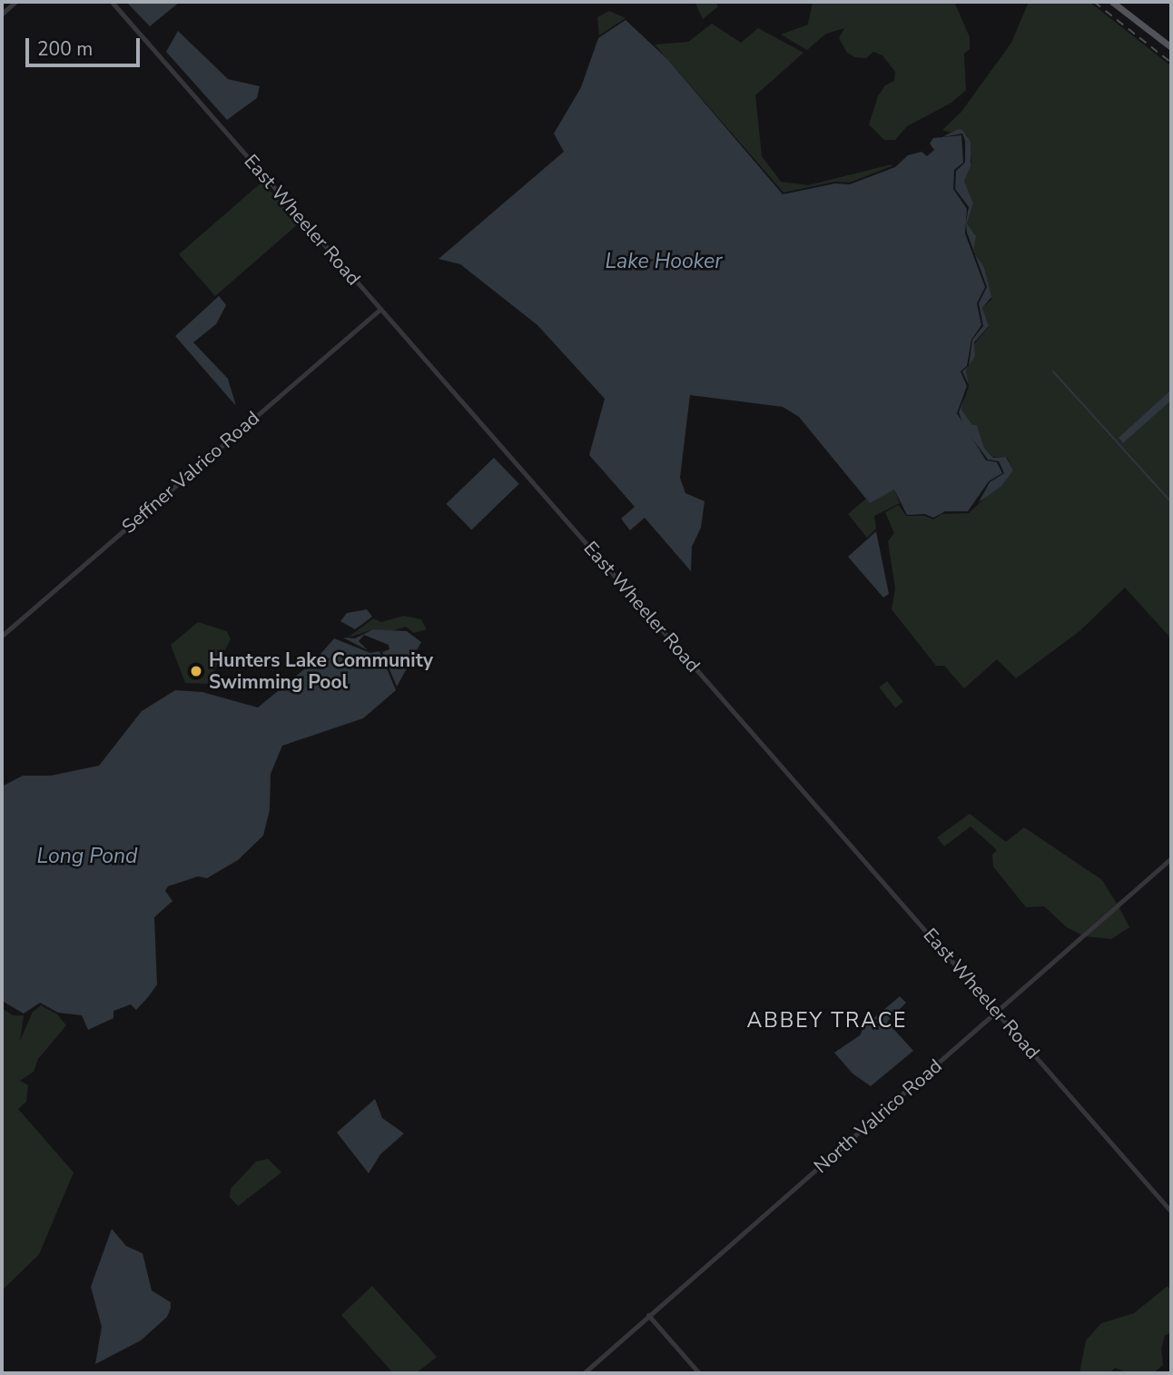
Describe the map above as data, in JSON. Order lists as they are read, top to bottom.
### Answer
{
  "streets": {
    "street": ["East Wheeler Road", "Seffner Valrico Road", "North Valrico Road"]
  },
  "crossings": [
    ["East Wheeler Road", "Seffner Valrico Road"],
    ["East Wheeler Road", "North Valrico Road"]
  ],
  "districts": ["ABBEY TRACE"],
  "water": ["Lake Hooker", "Long Pond"],
  "places": ["Hunters Lake Community Swimming Pool"],
  "scale_bar": "200 m"
}
